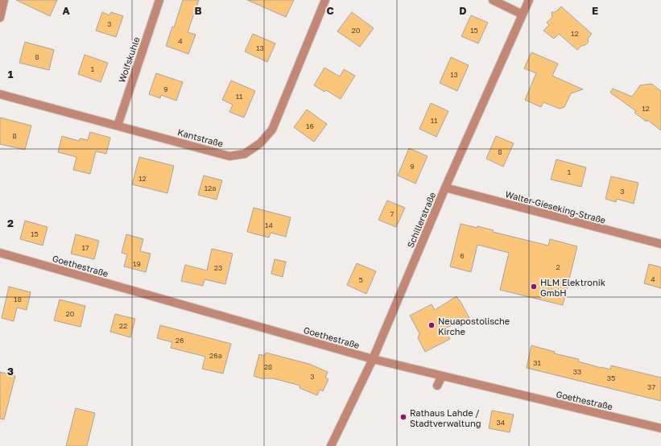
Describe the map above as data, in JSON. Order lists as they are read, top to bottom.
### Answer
{
  "streets": {
    "street": [
      "Wolfskuhle",
      "Kantstraße",
      "Walter-Gieseking-Straße",
      "Schillerstraße",
      "Goethestraße"
    ]
  },
  "crossings": [
    ["Wolfskuhle", "Kantstraße"],
    ["Walter-Gieseking-Straße", "Schillerstraße"],
    ["Schillerstraße", "Goethestraße"]
  ],
  "places": ["HLM Elektronik GmbH", "Neuapostolische Kirche", "Rathaus Lahde / Stadtverwaltung"],
  "house_numbers": [
    "3",
    "20",
    "15",
    "12",
    "4",
    "13",
    "8",
    "1",
    "13",
    "9",
    "11",
    "12",
    "11",
    "16",
    "8",
    "8",
    "9",
    "1",
    "12",
    "12a",
    "3",
    "7",
    "14",
    "15",
    "17",
    "6",
    "19",
    "2",
    "23",
    "4",
    "5",
    "18",
    "20",
    "22",
    "26",
    "26a",
    "31",
    "28",
    "33",
    "3",
    "35",
    "37",
    "34"
  ],
  "grid": {
    "columns": [
      "A",
      "B",
      "C",
      "D",
      "E"
    ],
    "rows": ["1", "2", "3"]
  }
}
